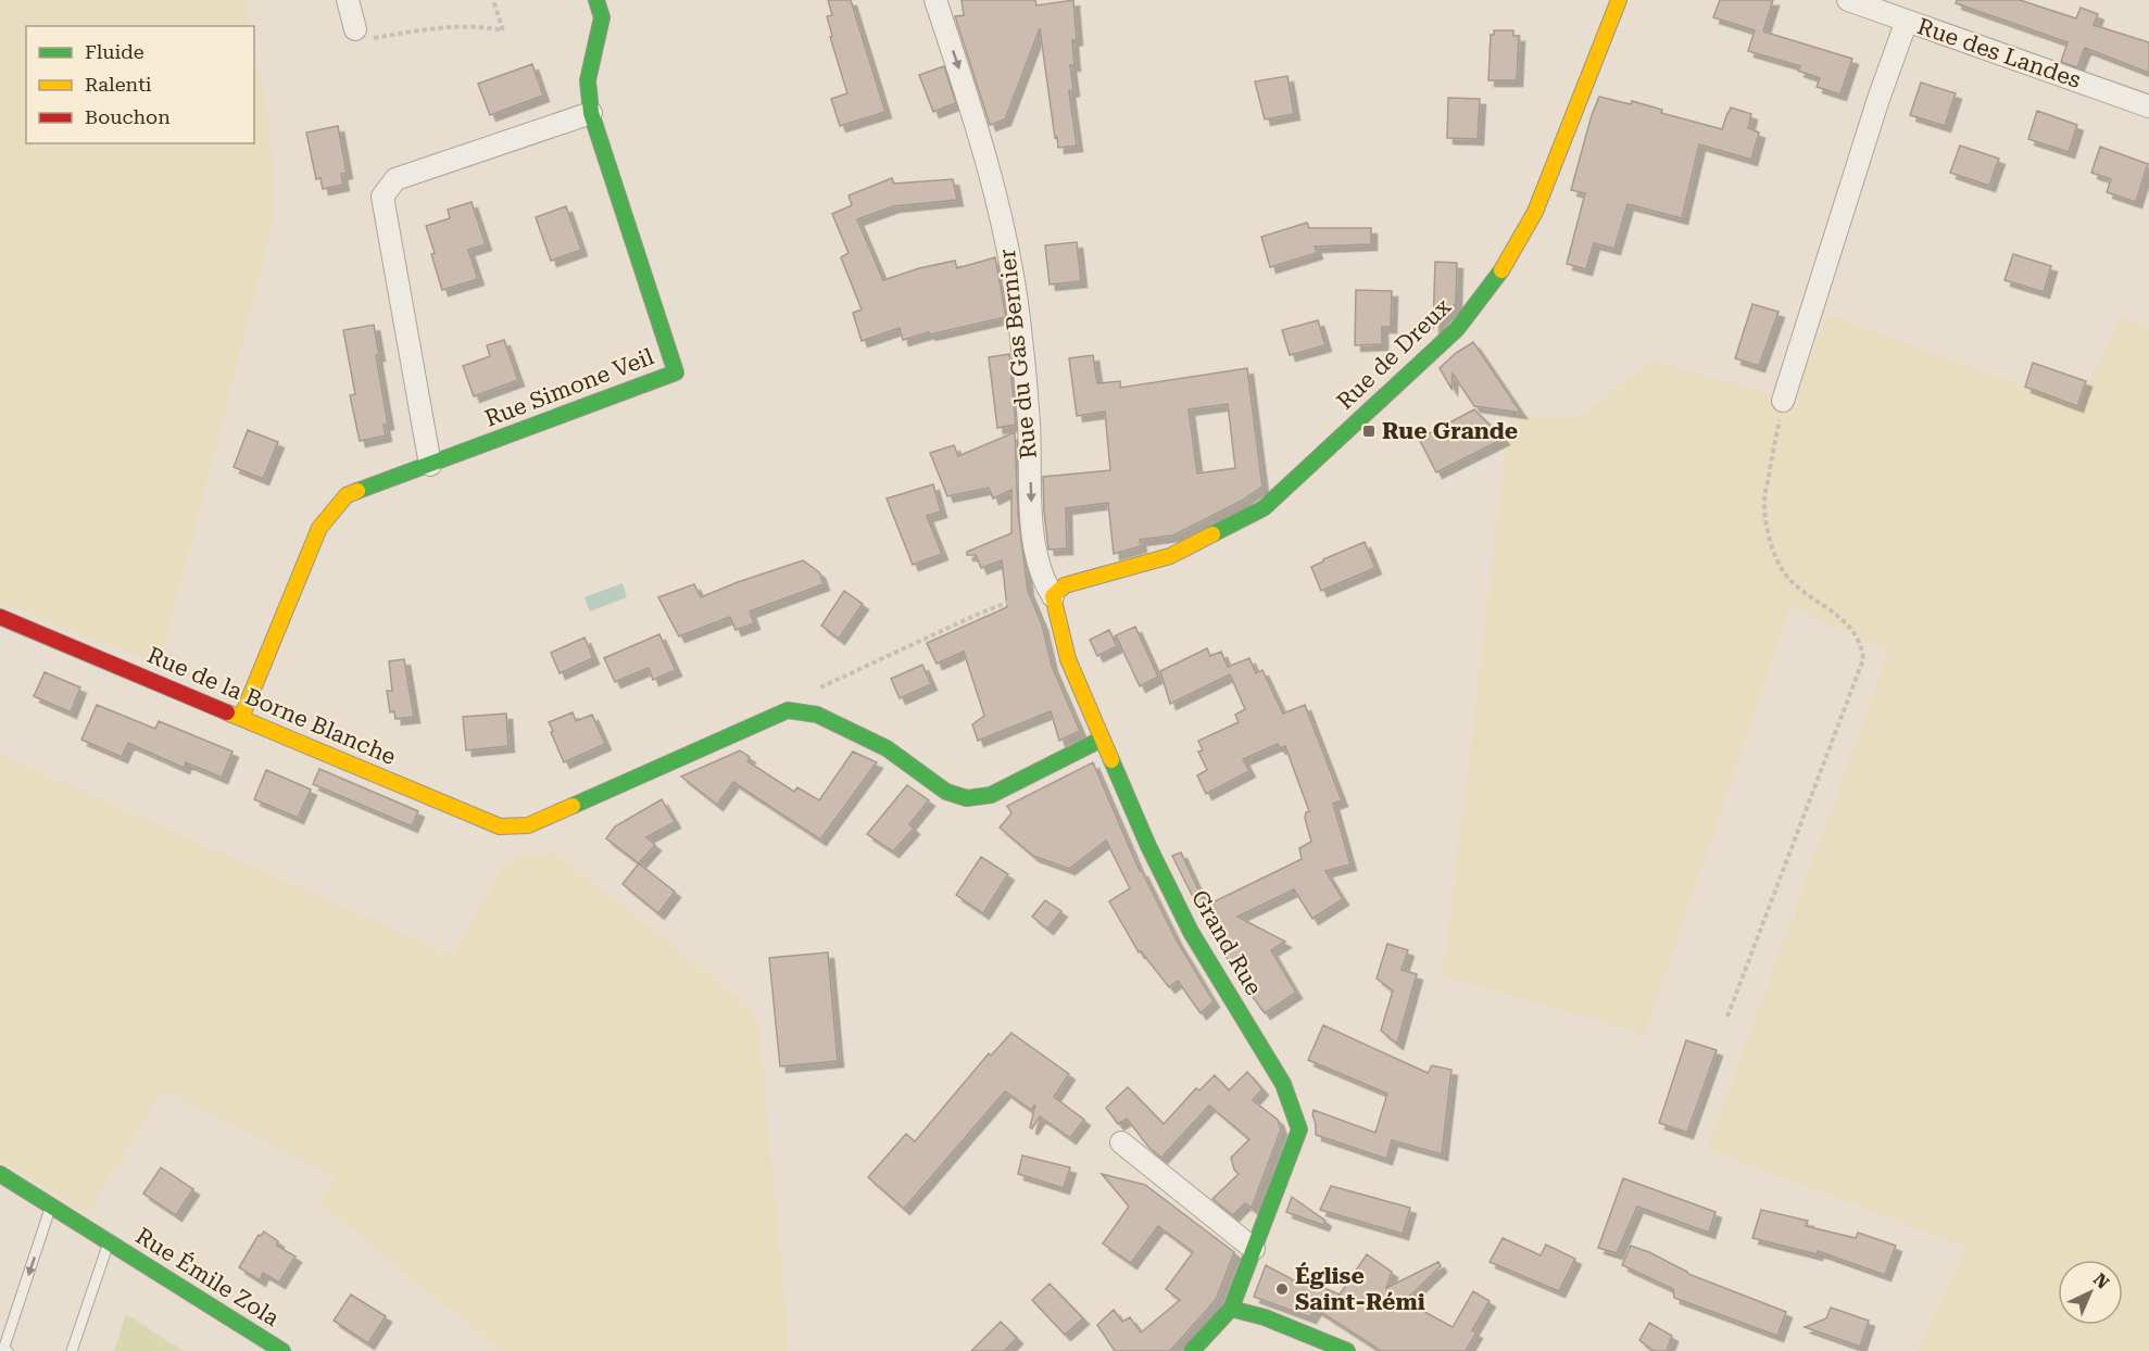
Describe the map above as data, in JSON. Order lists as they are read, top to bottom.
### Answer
{
  "streets": {
    "street": [
      "Rue des Landes",
      "Rue du Gas Bernier",
      "Rue de Dreux",
      "Rue Simone Veil",
      "Rue de la Borne Blanche",
      "Grand Rue",
      "Rue Émile Zola"
    ]
  },
  "crossings": [
    ["Rue du Gas Bernier", "Rue de Dreux"],
    ["Rue du Gas Bernier", "Grand Rue"],
    ["Rue de Dreux", "Grand Rue"],
    ["Rue Simone Veil", "Rue de la Borne Blanche"]
  ],
  "one_way": ["Rue du Gas Bernier"],
  "places": {
    "transit": ["Rue Grande"],
    "other": ["Église Saint-Rémi"]
  },
  "legend": ["Fluide", "Ralenti", "Bouchon"],
  "north": "top right"
}
